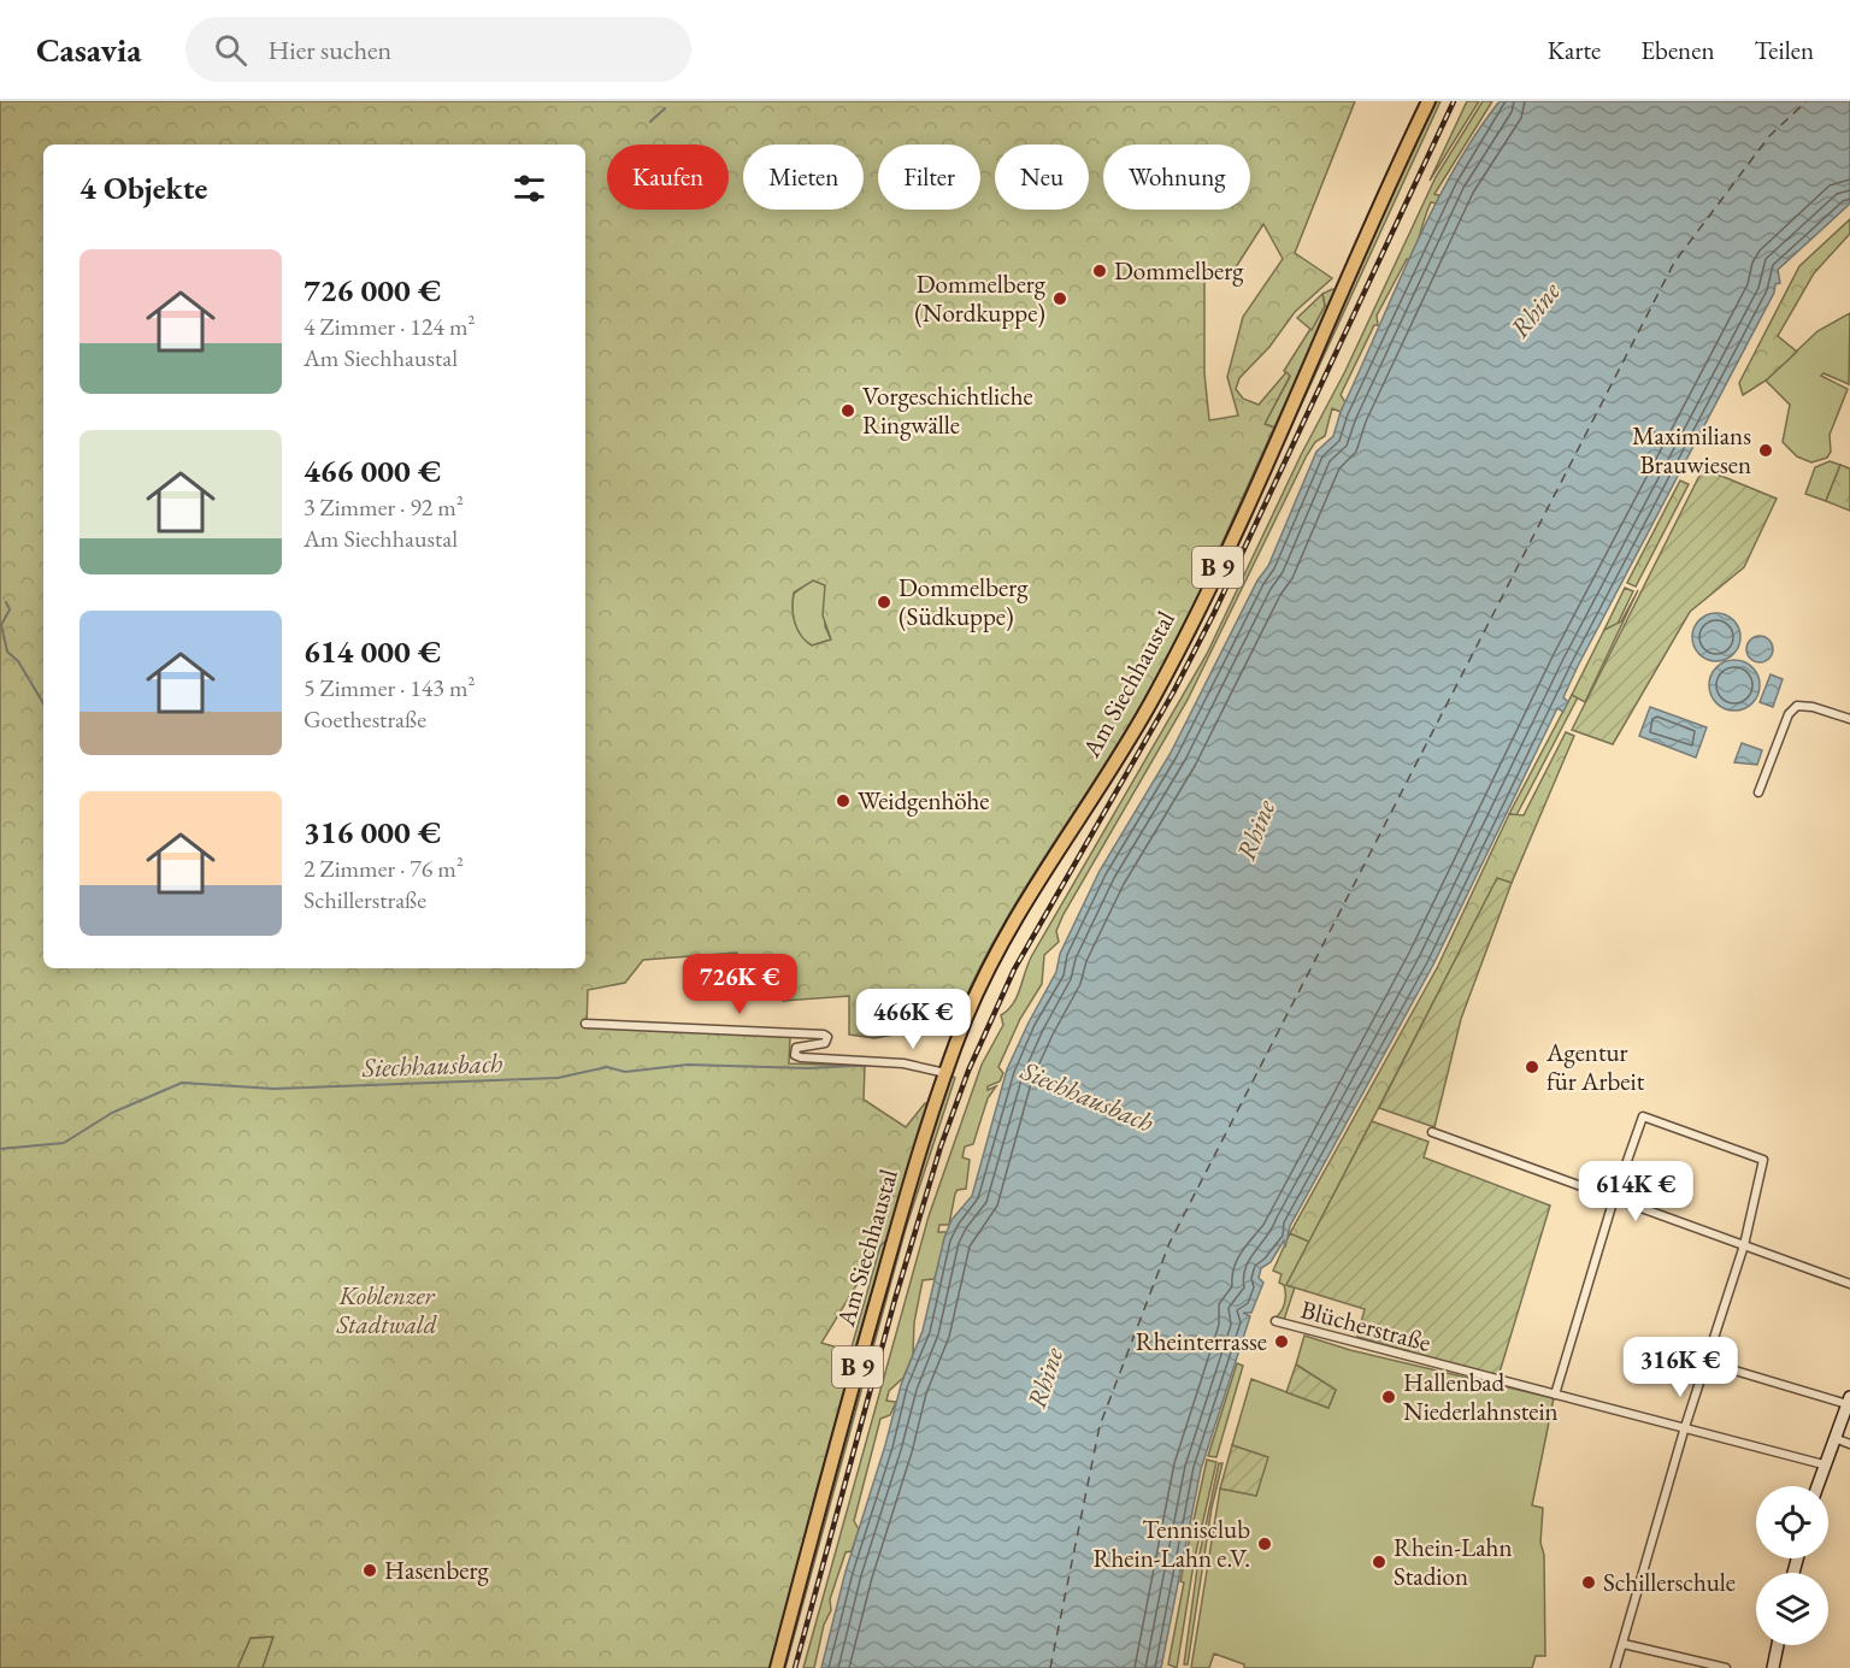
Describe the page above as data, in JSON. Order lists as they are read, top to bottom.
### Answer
{
  "streets": {
    "main road": ["B 9", "Am Siechhaustal"],
    "street": ["Blücherstraße"]
  },
  "water": ["Rhine", "Siechhausbach"],
  "parks": ["Koblenzer Stadtwald"],
  "places": [
    "Dommelberg",
    "Dommelberg (Nordkuppe)",
    "Vorgeschichtliche Ringwälle",
    "Maximilians Brauwiesen",
    "Dommelberg (Südkuppe)",
    "Weidgenhöhe",
    "Agentur für Arbeit",
    "Rheinterrasse",
    "Hallenbad Niederlahnstein",
    "Tennisclub Rhein-Lahn e.V.",
    "Rhein-Lahn Stadion",
    "Hasenberg",
    "Schillerschule"
  ],
  "page": {
    "header": "Casavia",
    "search": "Hier suchen",
    "nav": ["Karte", "Ebenen", "Teilen"],
    "chip": [
      "Kaufen",
      "Mieten",
      "Filter",
      "Neu",
      "Wohnung"
    ],
    "heading": "4 Objekte",
    "list": [
      {
        "name": "726 000 €",
        "note": "4 Zimmer · 124 m² · Am Siechhaustal"
      },
      {
        "name": "466 000 €",
        "note": "3 Zimmer · 92 m² · Am Siechhaustal"
      },
      {
        "name": "614 000 €",
        "note": "5 Zimmer · 143 m² · Goethestraße"
      },
      {
        "name": "316 000 €",
        "note": "2 Zimmer · 76 m² · Schillerstraße"
      }
    ],
    "price": [
      "726K €",
      "466K €",
      "614K €",
      "316K €"
    ]
  }
}
